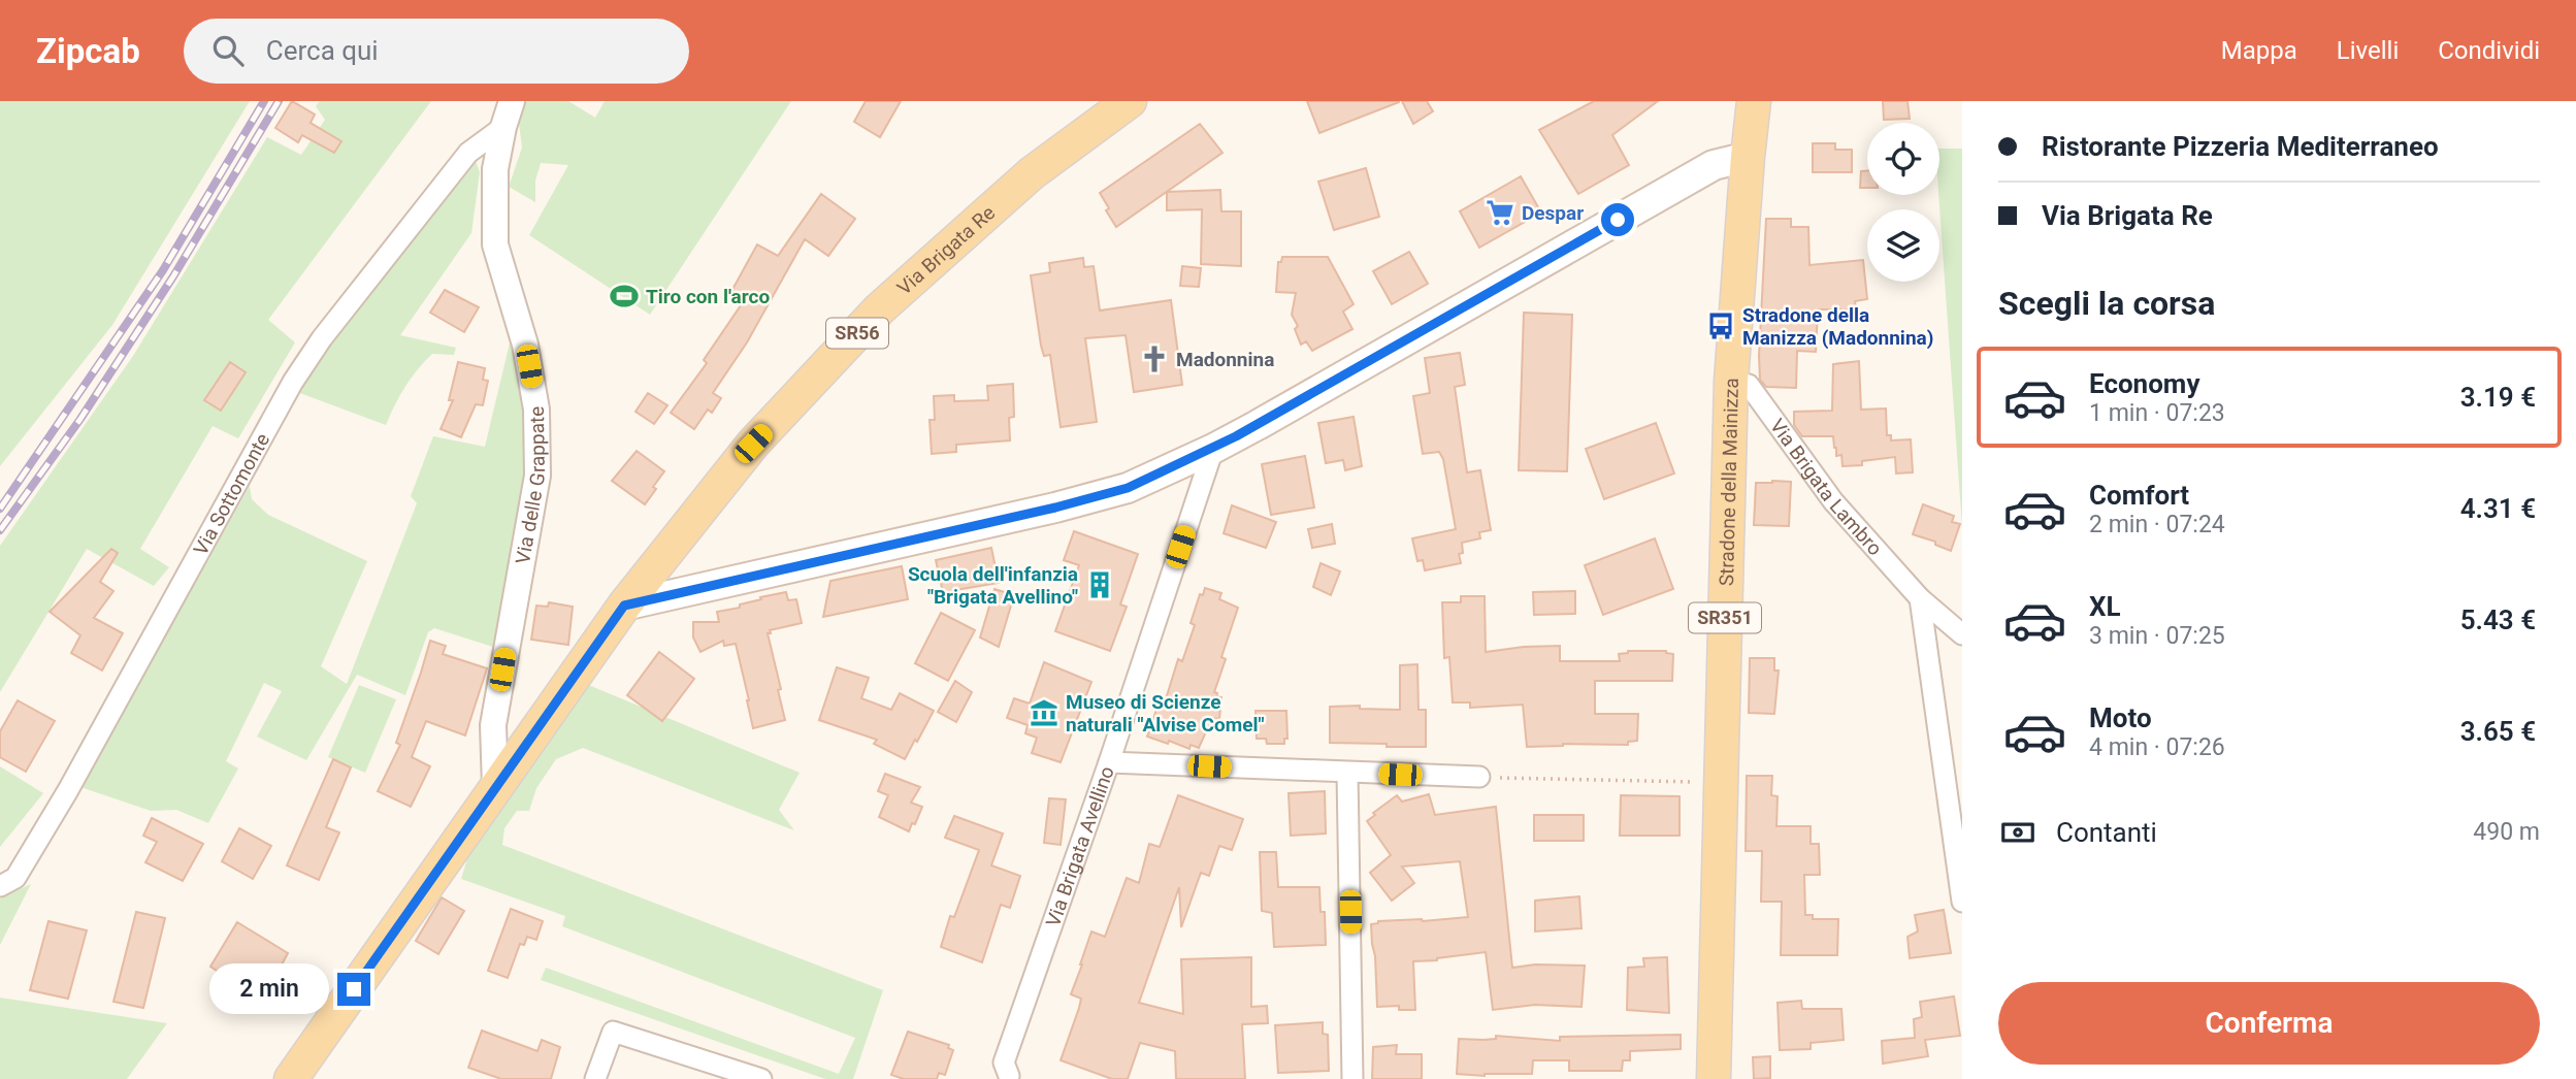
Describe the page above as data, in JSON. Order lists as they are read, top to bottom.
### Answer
{
  "streets": {
    "main road": [
      "Via Brigata Re",
      "SR56",
      "Stradone della Mainizza",
      "SR351"
    ],
    "street": [
      "Via delle Grappate",
      "Via Brigata Lambro",
      "Via Sottomonte",
      "Via Brigata Avellino"
    ]
  },
  "crossings": [
    ["Via Brigata Re", "Via delle Grappate"],
    ["Stradone della Mainizza", "Via Brigata Lambro"],
    ["Via delle Grappate", "Via Sottomonte"]
  ],
  "places": {
    "supermarket": ["Despar"],
    "sports": ["Tiro con l'arco"],
    "bus stop": ["Stradone della Manizza (Madonnina)"],
    "church": ["Madonnina"],
    "building": ["Scuola dell'infanzia \"Brigata Avellino\""],
    "museum": ["Museo di Scienze naturali \"Alvise Comel\""]
  },
  "page": {
    "header": "Zipcab",
    "search": "Cerca qui",
    "nav": ["Mappa", "Livelli", "Condividi"],
    "banner": ["Ristorante Pizzeria Mediterraneo", "Via Brigata Re"],
    "heading": "Scegli la corsa",
    "list": [
      {
        "name": "Economy",
        "note": "1 min · 07:23",
        "value": "3.19 €"
      },
      {
        "name": "Comfort",
        "note": "2 min · 07:24",
        "value": "4.31 €"
      },
      {
        "name": "XL",
        "note": "3 min · 07:25",
        "value": "5.43 €"
      },
      {
        "name": "Moto",
        "note": "4 min · 07:26",
        "value": "3.65 €"
      }
    ],
    "pay": ["Contanti", "490 m"],
    "bubble": "2 min",
    "buttons": "Conferma"
  }
}
